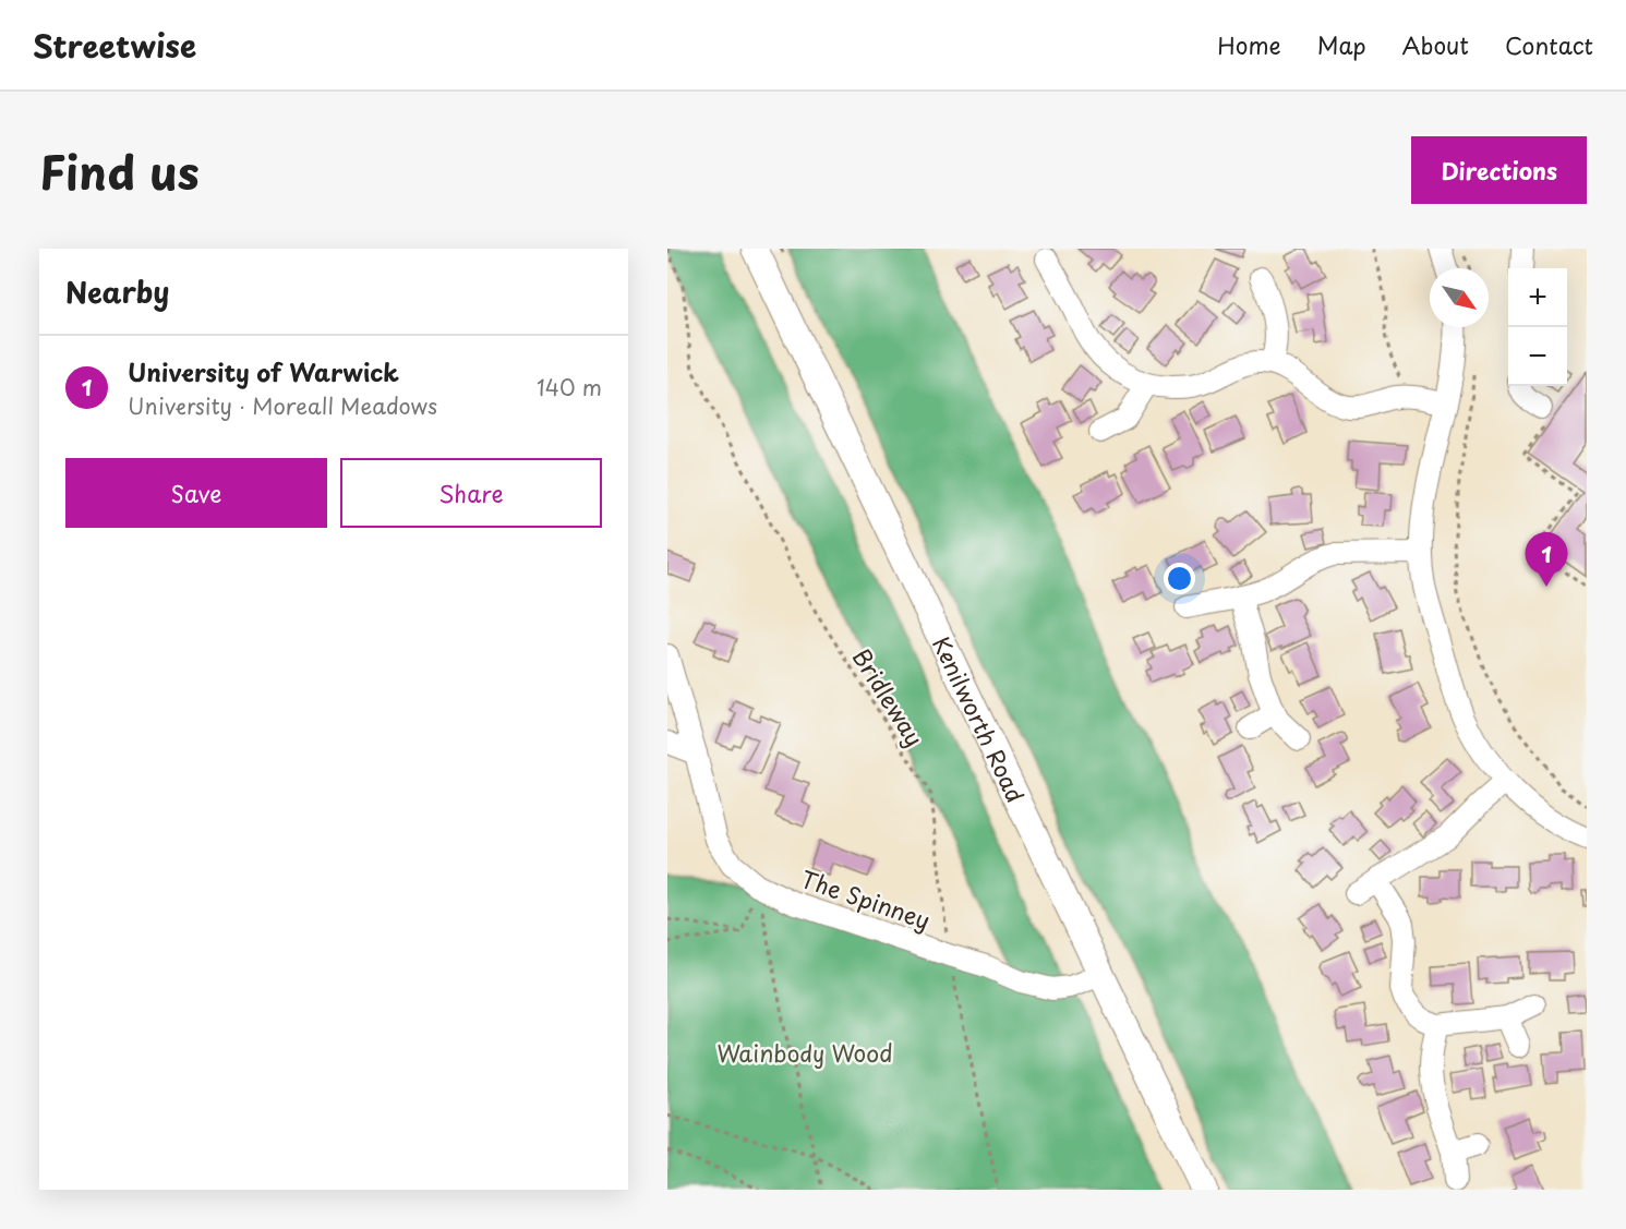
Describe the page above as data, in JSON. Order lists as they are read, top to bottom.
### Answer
{
  "streets": {
    "main road": ["Kenilworth Road"],
    "street": ["The Spinney"],
    "path": ["Bridleway"]
  },
  "crossings": [
    ["Bridleway", "The Spinney"],
    ["Kenilworth Road", "The Spinney"]
  ],
  "parks": ["Wainbody Wood"],
  "north": "bottom right",
  "page": {
    "header": "Streetwise",
    "nav": [
      "Home",
      "Map",
      "About",
      "Contact"
    ],
    "title": "Find us",
    "buttons": [
      "Directions",
      ["Save", "Share"]
    ],
    "heading": "Nearby",
    "map_buttons": ["+", "−"],
    "list": [
      {
        "mark": "1",
        "name": "University of Warwick",
        "note": "University · Moreall Meadows",
        "value": "140 m"
      }
    ],
    "pins": "1"
  }
}
